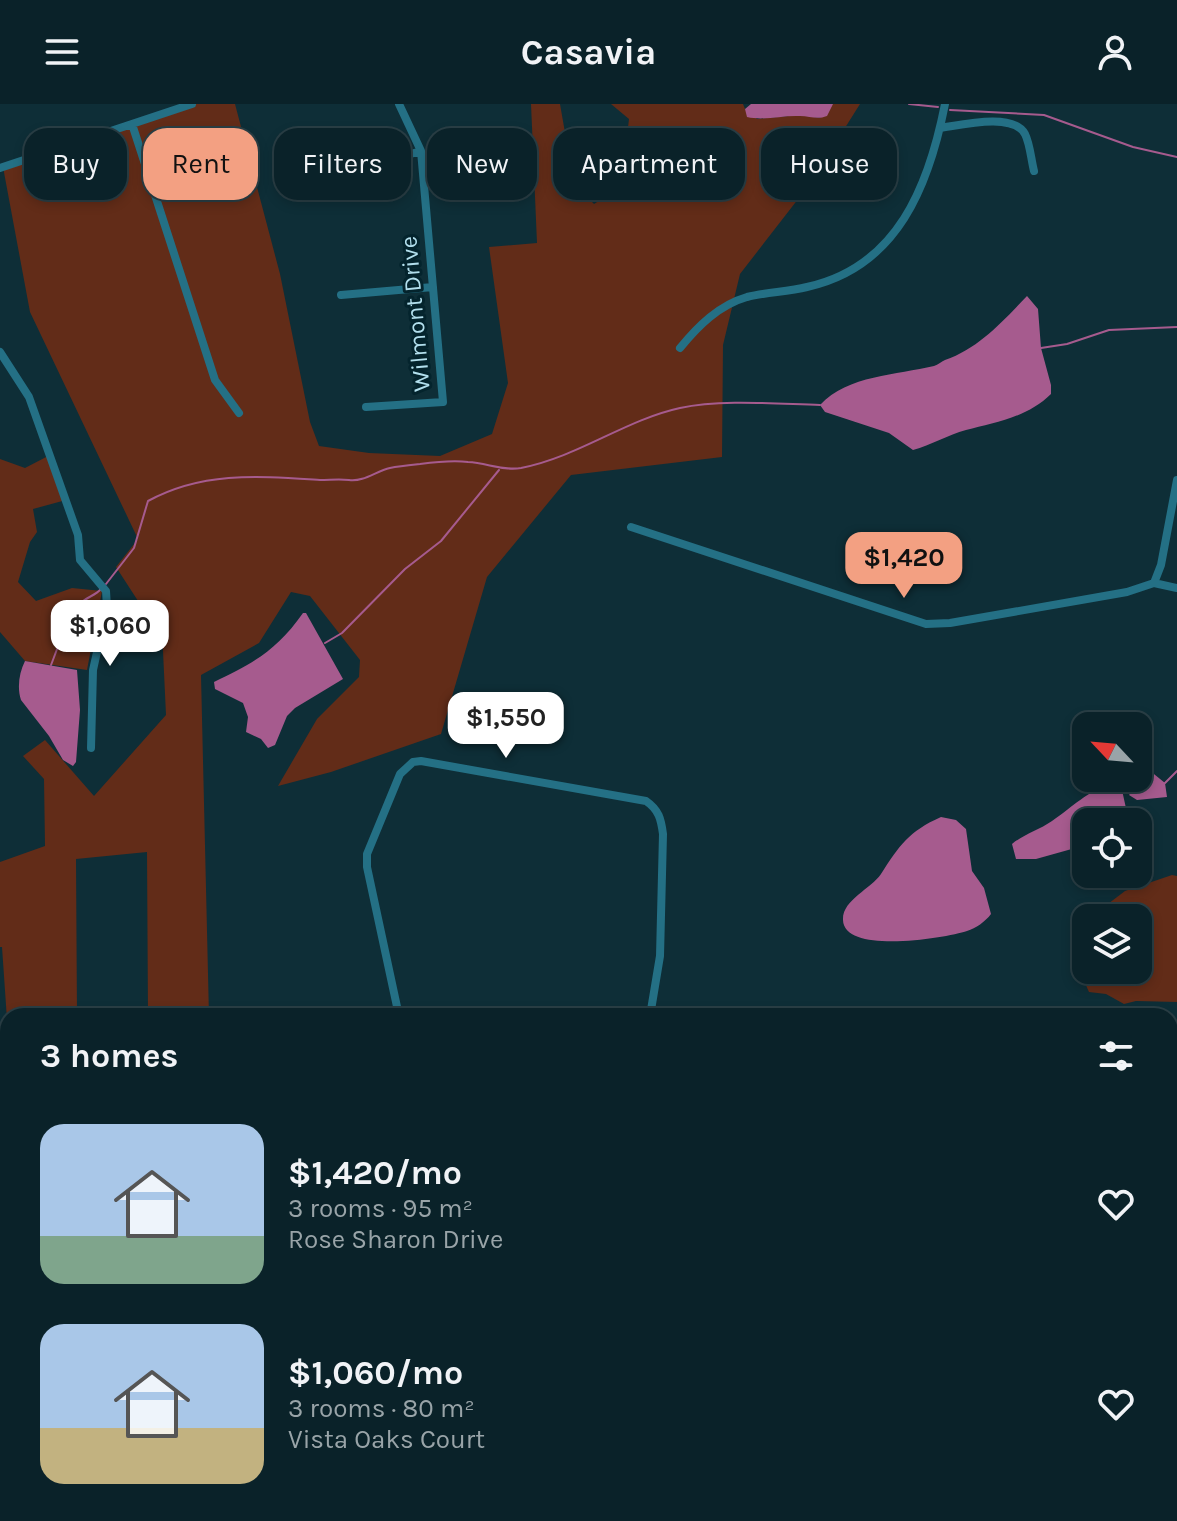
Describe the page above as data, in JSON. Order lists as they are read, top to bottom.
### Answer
{
  "streets": {
    "street": ["Wilmont Drive"]
  },
  "north": "top left",
  "page": {
    "header": "Casavia",
    "chip": [
      "Buy",
      "Rent",
      "Filters",
      "New",
      "Apartment",
      "House"
    ],
    "price": ["$1,420", "$1,060", "$1,550"],
    "heading": "3 homes",
    "list": [
      {
        "name": "$1,420/mo",
        "note": "3 rooms · 95 m² · Rose Sharon Drive"
      },
      {
        "name": "$1,060/mo",
        "note": "3 rooms · 80 m² · Vista Oaks Court"
      }
    ]
  }
}
